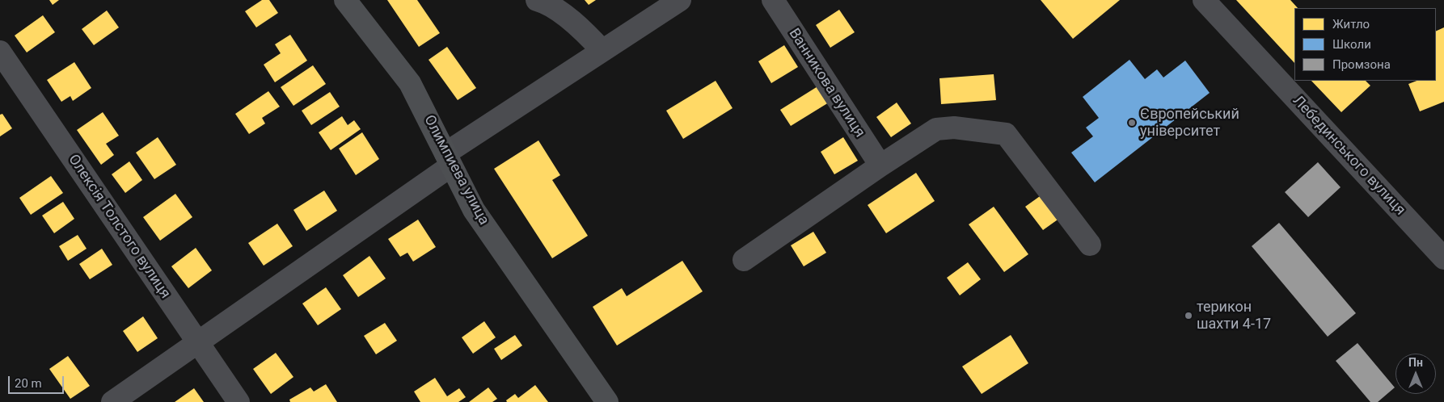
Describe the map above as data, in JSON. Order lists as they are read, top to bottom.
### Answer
{
  "streets": {
    "main road": ["Олимпиева улица"],
    "street": ["Ванникова вулиця", "Лебединського вулиця", "Олексія Толстого вулиця"]
  },
  "places": ["Європейський університет", "терикон шахти 4-17"],
  "legend": ["Житло", "Школи", "Промзона"],
  "scale_bar": "20 m",
  "north": "top"
}
